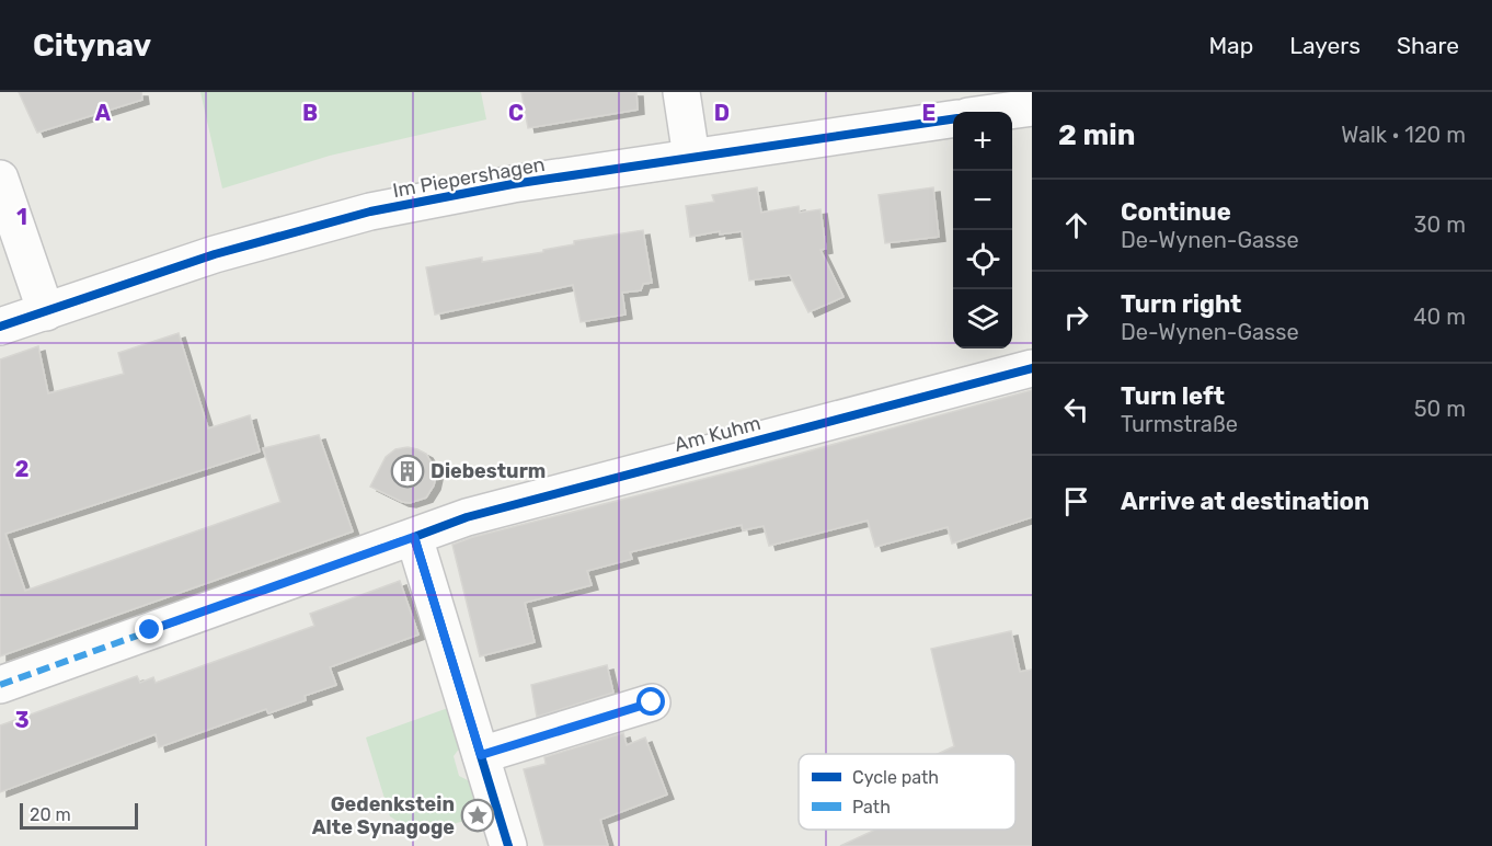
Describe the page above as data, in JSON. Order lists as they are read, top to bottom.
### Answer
{
  "streets": {
    "street": ["Im Piepershagen", "Am Kuhm"]
  },
  "places": {
    "building": ["Diebesturm"],
    "place": ["Gedenkstein Alte Synagoge"]
  },
  "legend": ["Cycle path", "Path"],
  "scale_bar": "20 m",
  "page": {
    "header": "Citynav",
    "nav": ["Map", "Layers", "Share"],
    "heading": ["2 min", "Walk · 120 m"],
    "map_buttons": ["+", "−"],
    "list": [
      ["Continue", "De-Wynen-Gasse", "30 m"],
      ["Turn right", "De-Wynen-Gasse", "40 m"],
      ["Turn left", "Turmstraße", "50 m"],
      "Arrive at destination"
    ],
    "scale": "20 m"
  },
  "grid": {
    "columns": [
      "A",
      "B",
      "C",
      "D",
      "E"
    ],
    "rows": ["1", "2", "3"]
  }
}
